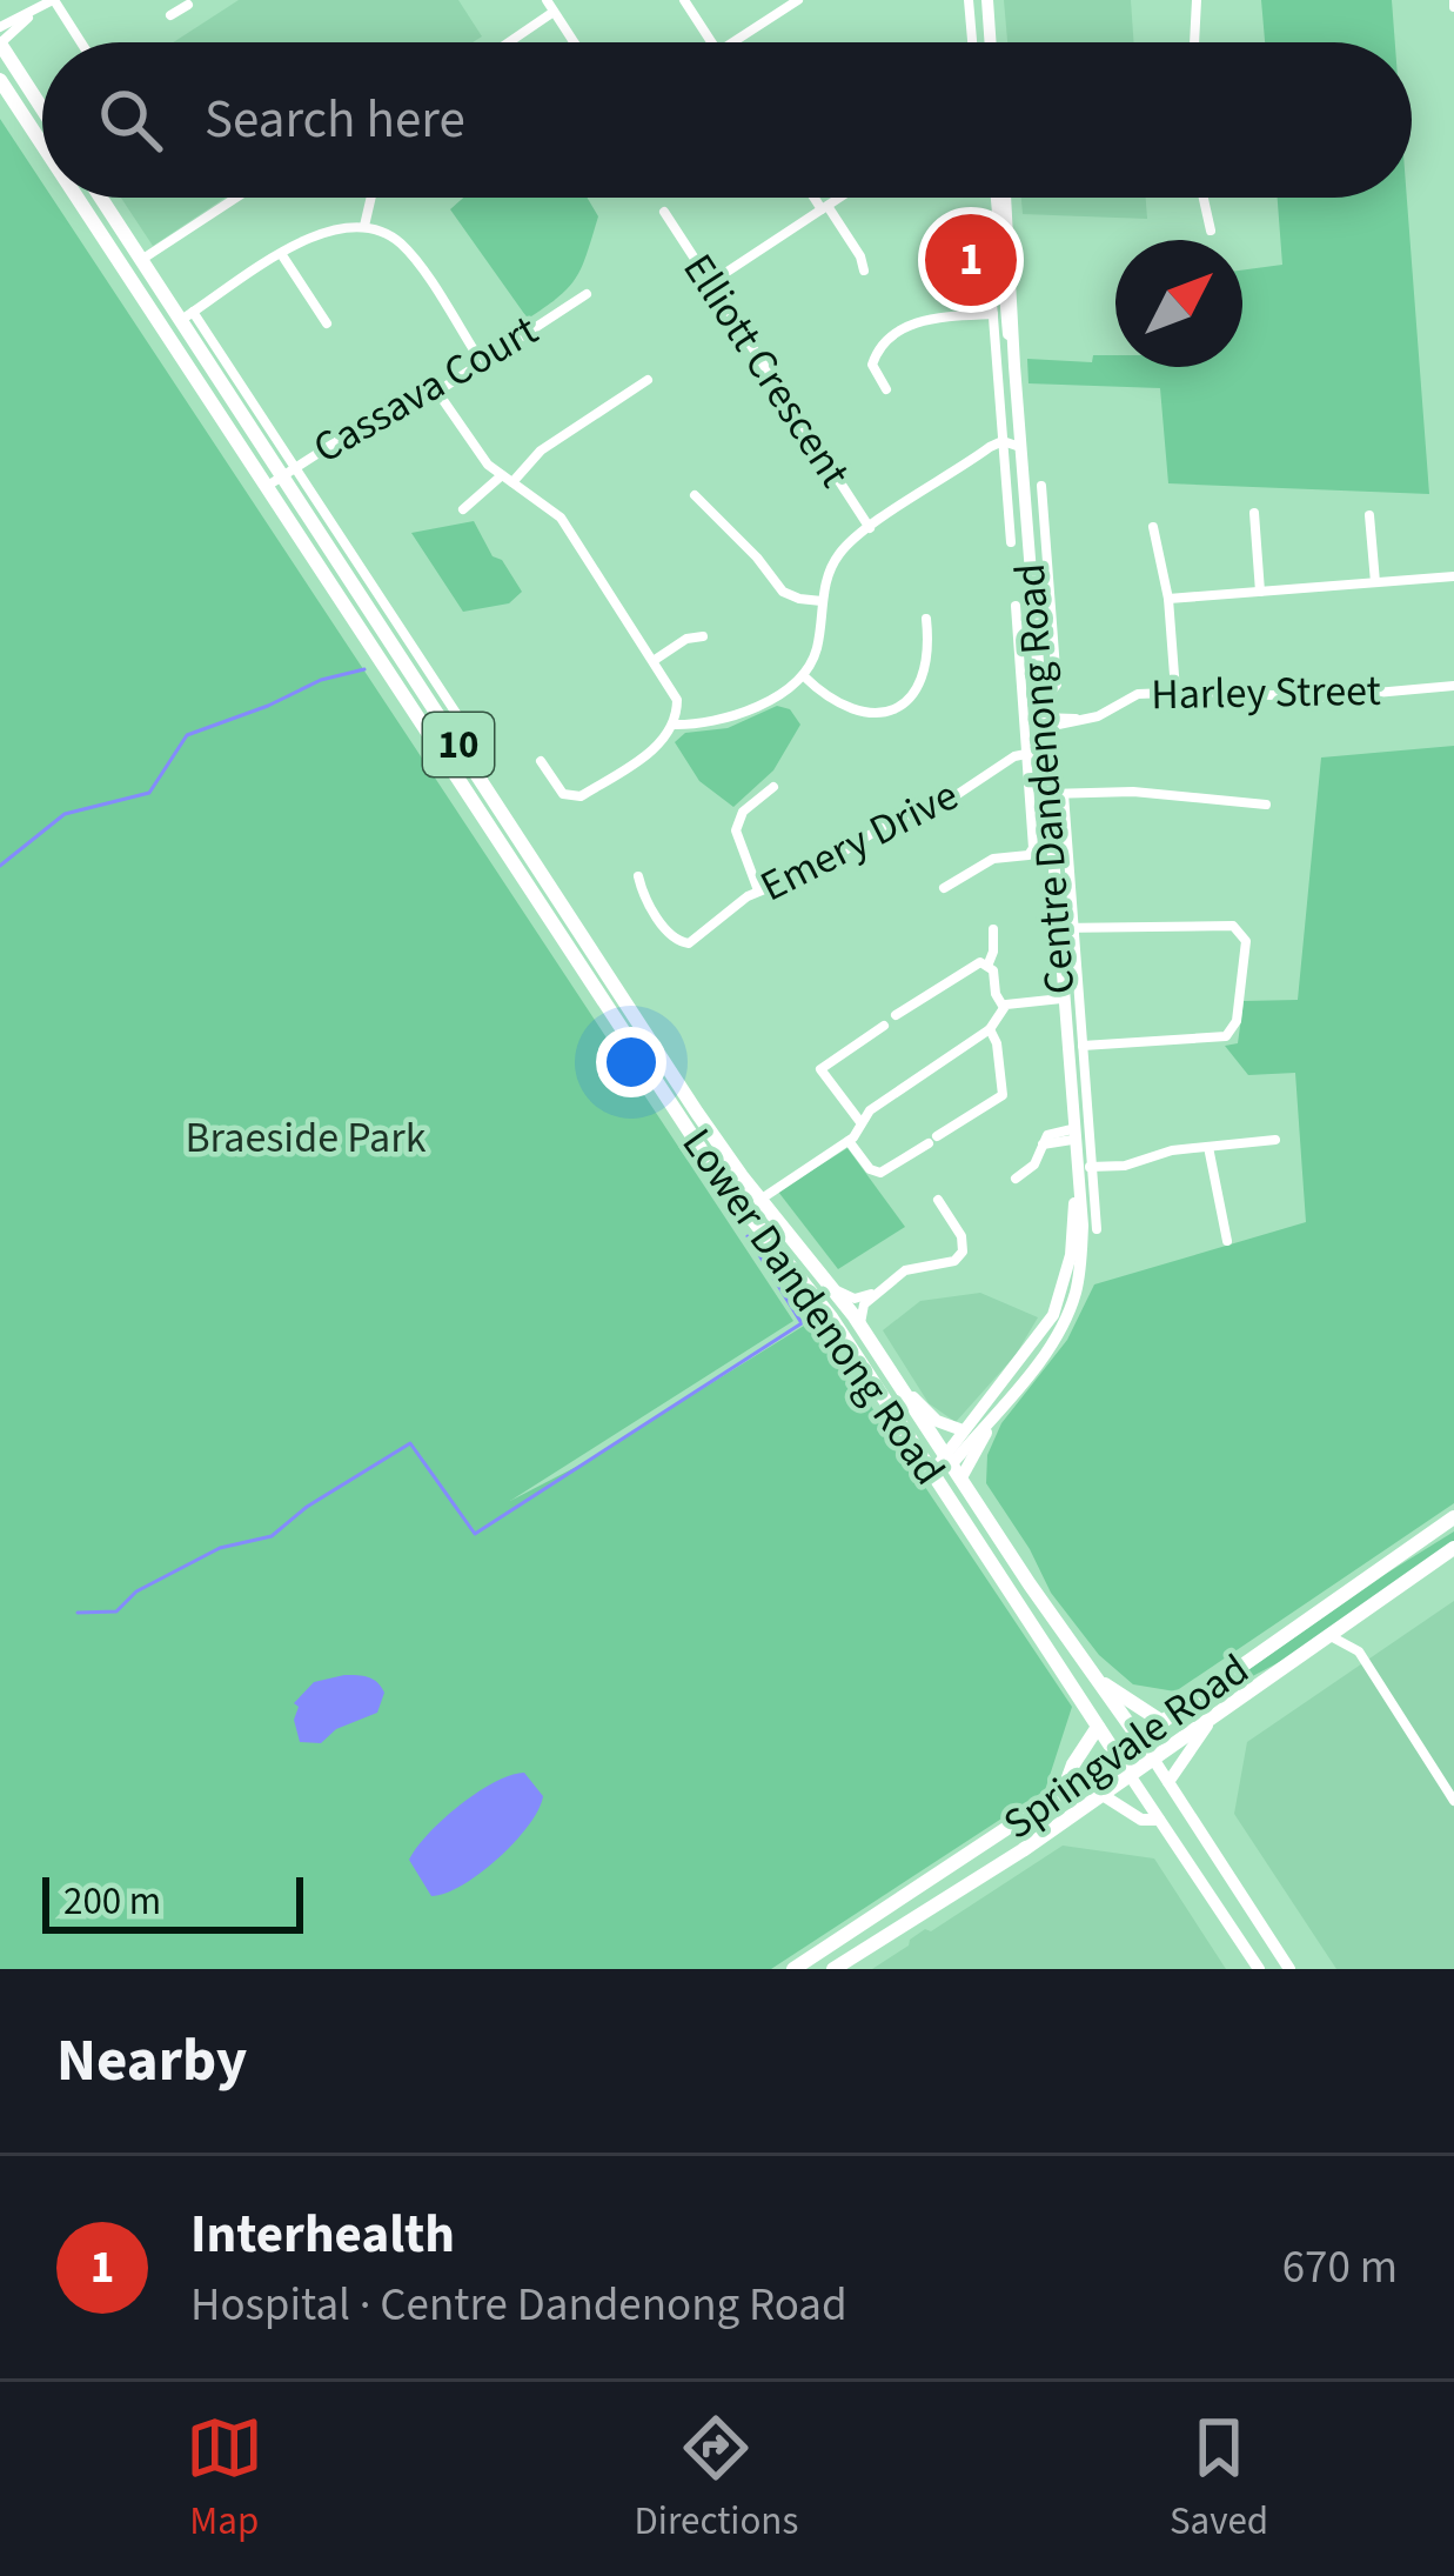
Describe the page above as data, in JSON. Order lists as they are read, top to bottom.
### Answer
{
  "streets": {
    "highway": ["10", "Lower Dandenong Road", "Springvale Road"],
    "main road": ["Centre Dandenong Road"],
    "street": [
      "Elliott Crescent",
      "Cassava Court",
      "Harley Street",
      "Emery Drive"
    ]
  },
  "crossings": [
    ["Cassava Court", "Lower Dandenong Road"],
    ["Harley Street", "Centre Dandenong Road"],
    ["10", "Lower Dandenong Road"],
    ["10", "Springvale Road"],
    ["Centre Dandenong Road", "Emery Drive"],
    ["Centre Dandenong Road", "Lower Dandenong Road"],
    ["Lower Dandenong Road", "Springvale Road"]
  ],
  "parks": ["Braeside Park"],
  "scale_bar": "200 m",
  "north": "top right",
  "page": {
    "search": "Search here",
    "pins": "1",
    "scale": "200 m",
    "heading": "Nearby",
    "list": [
      {
        "mark": "1",
        "name": "Interhealth",
        "note": "Hospital · Centre Dandenong Road",
        "value": "670 m"
      }
    ],
    "nav": ["Map", "Directions", "Saved"]
  }
}
